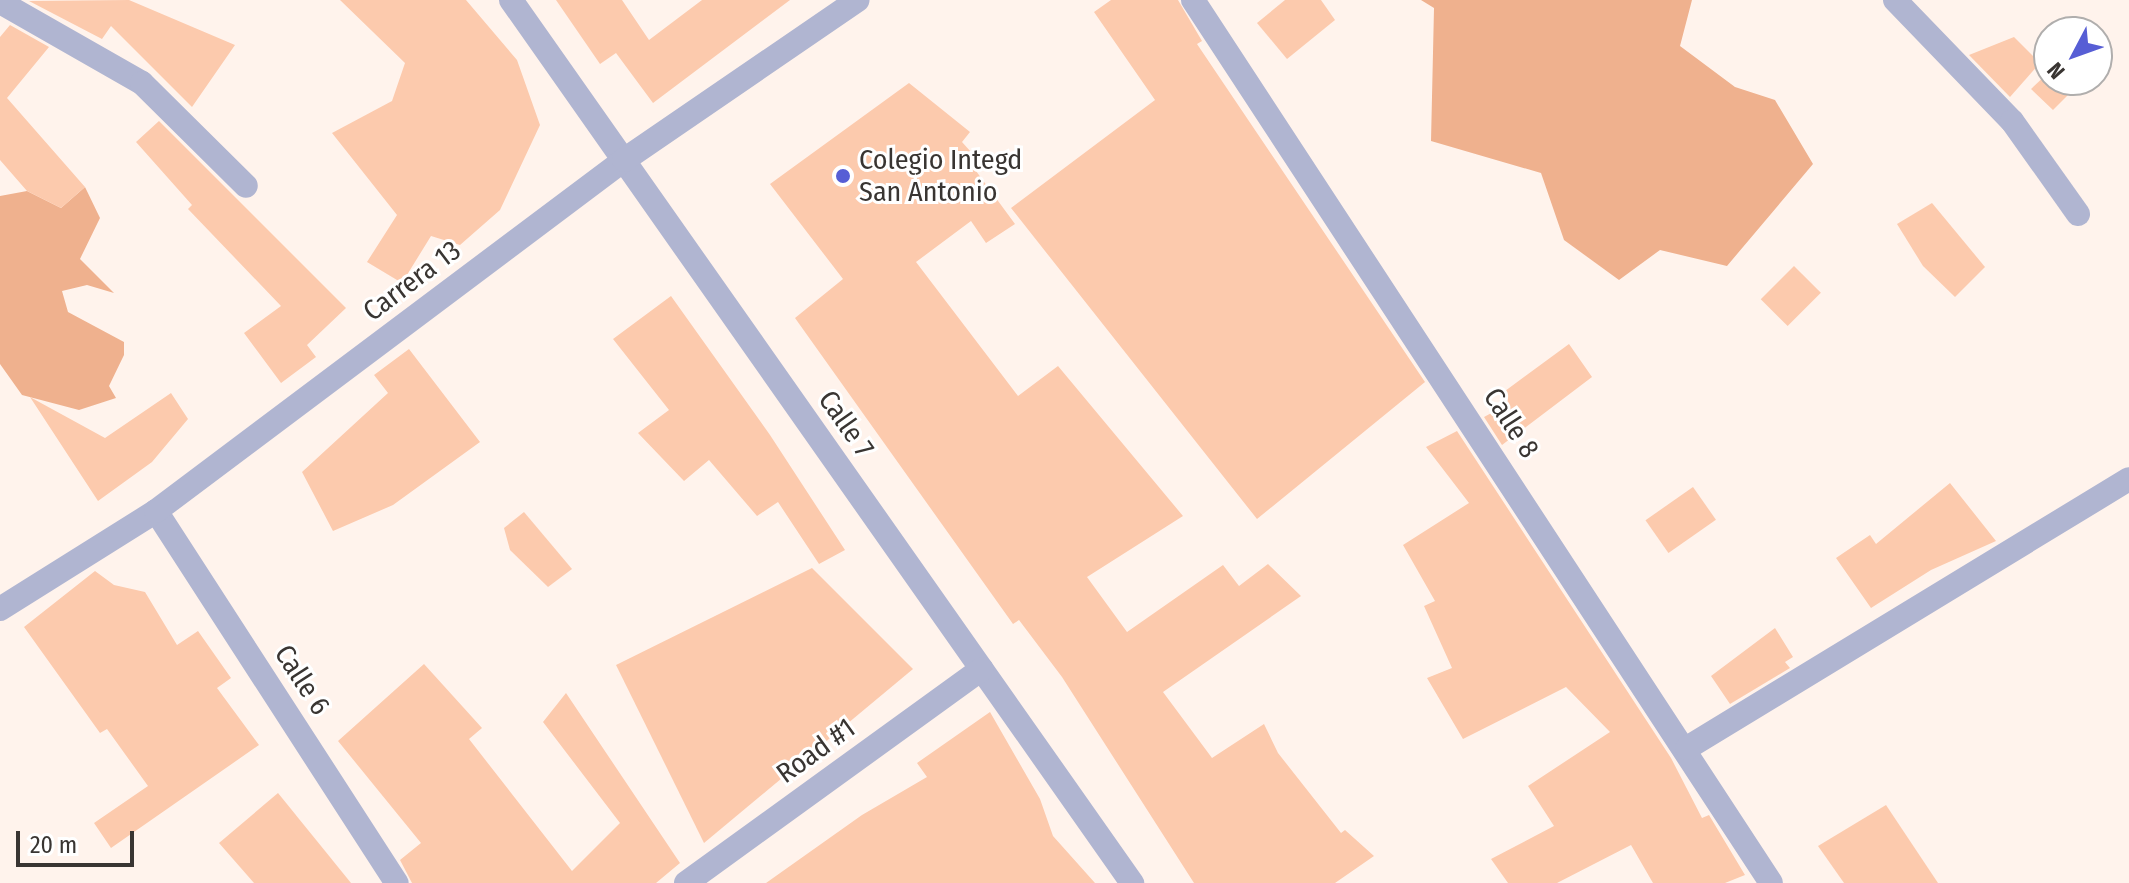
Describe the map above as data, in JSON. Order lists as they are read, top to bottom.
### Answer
{
  "streets": {
    "street": [
      "Carrera 13",
      "Calle 8",
      "Calle 7",
      "Calle 6",
      "Road #1"
    ]
  },
  "crossings": [
    ["Carrera 13", "Calle 7"],
    ["Carrera 13", "Calle 6"],
    ["Calle 7", "Road #1"]
  ],
  "places": ["Colegio Integd San Antonio"],
  "scale_bar": "20 m",
  "north": "bottom left"
}
